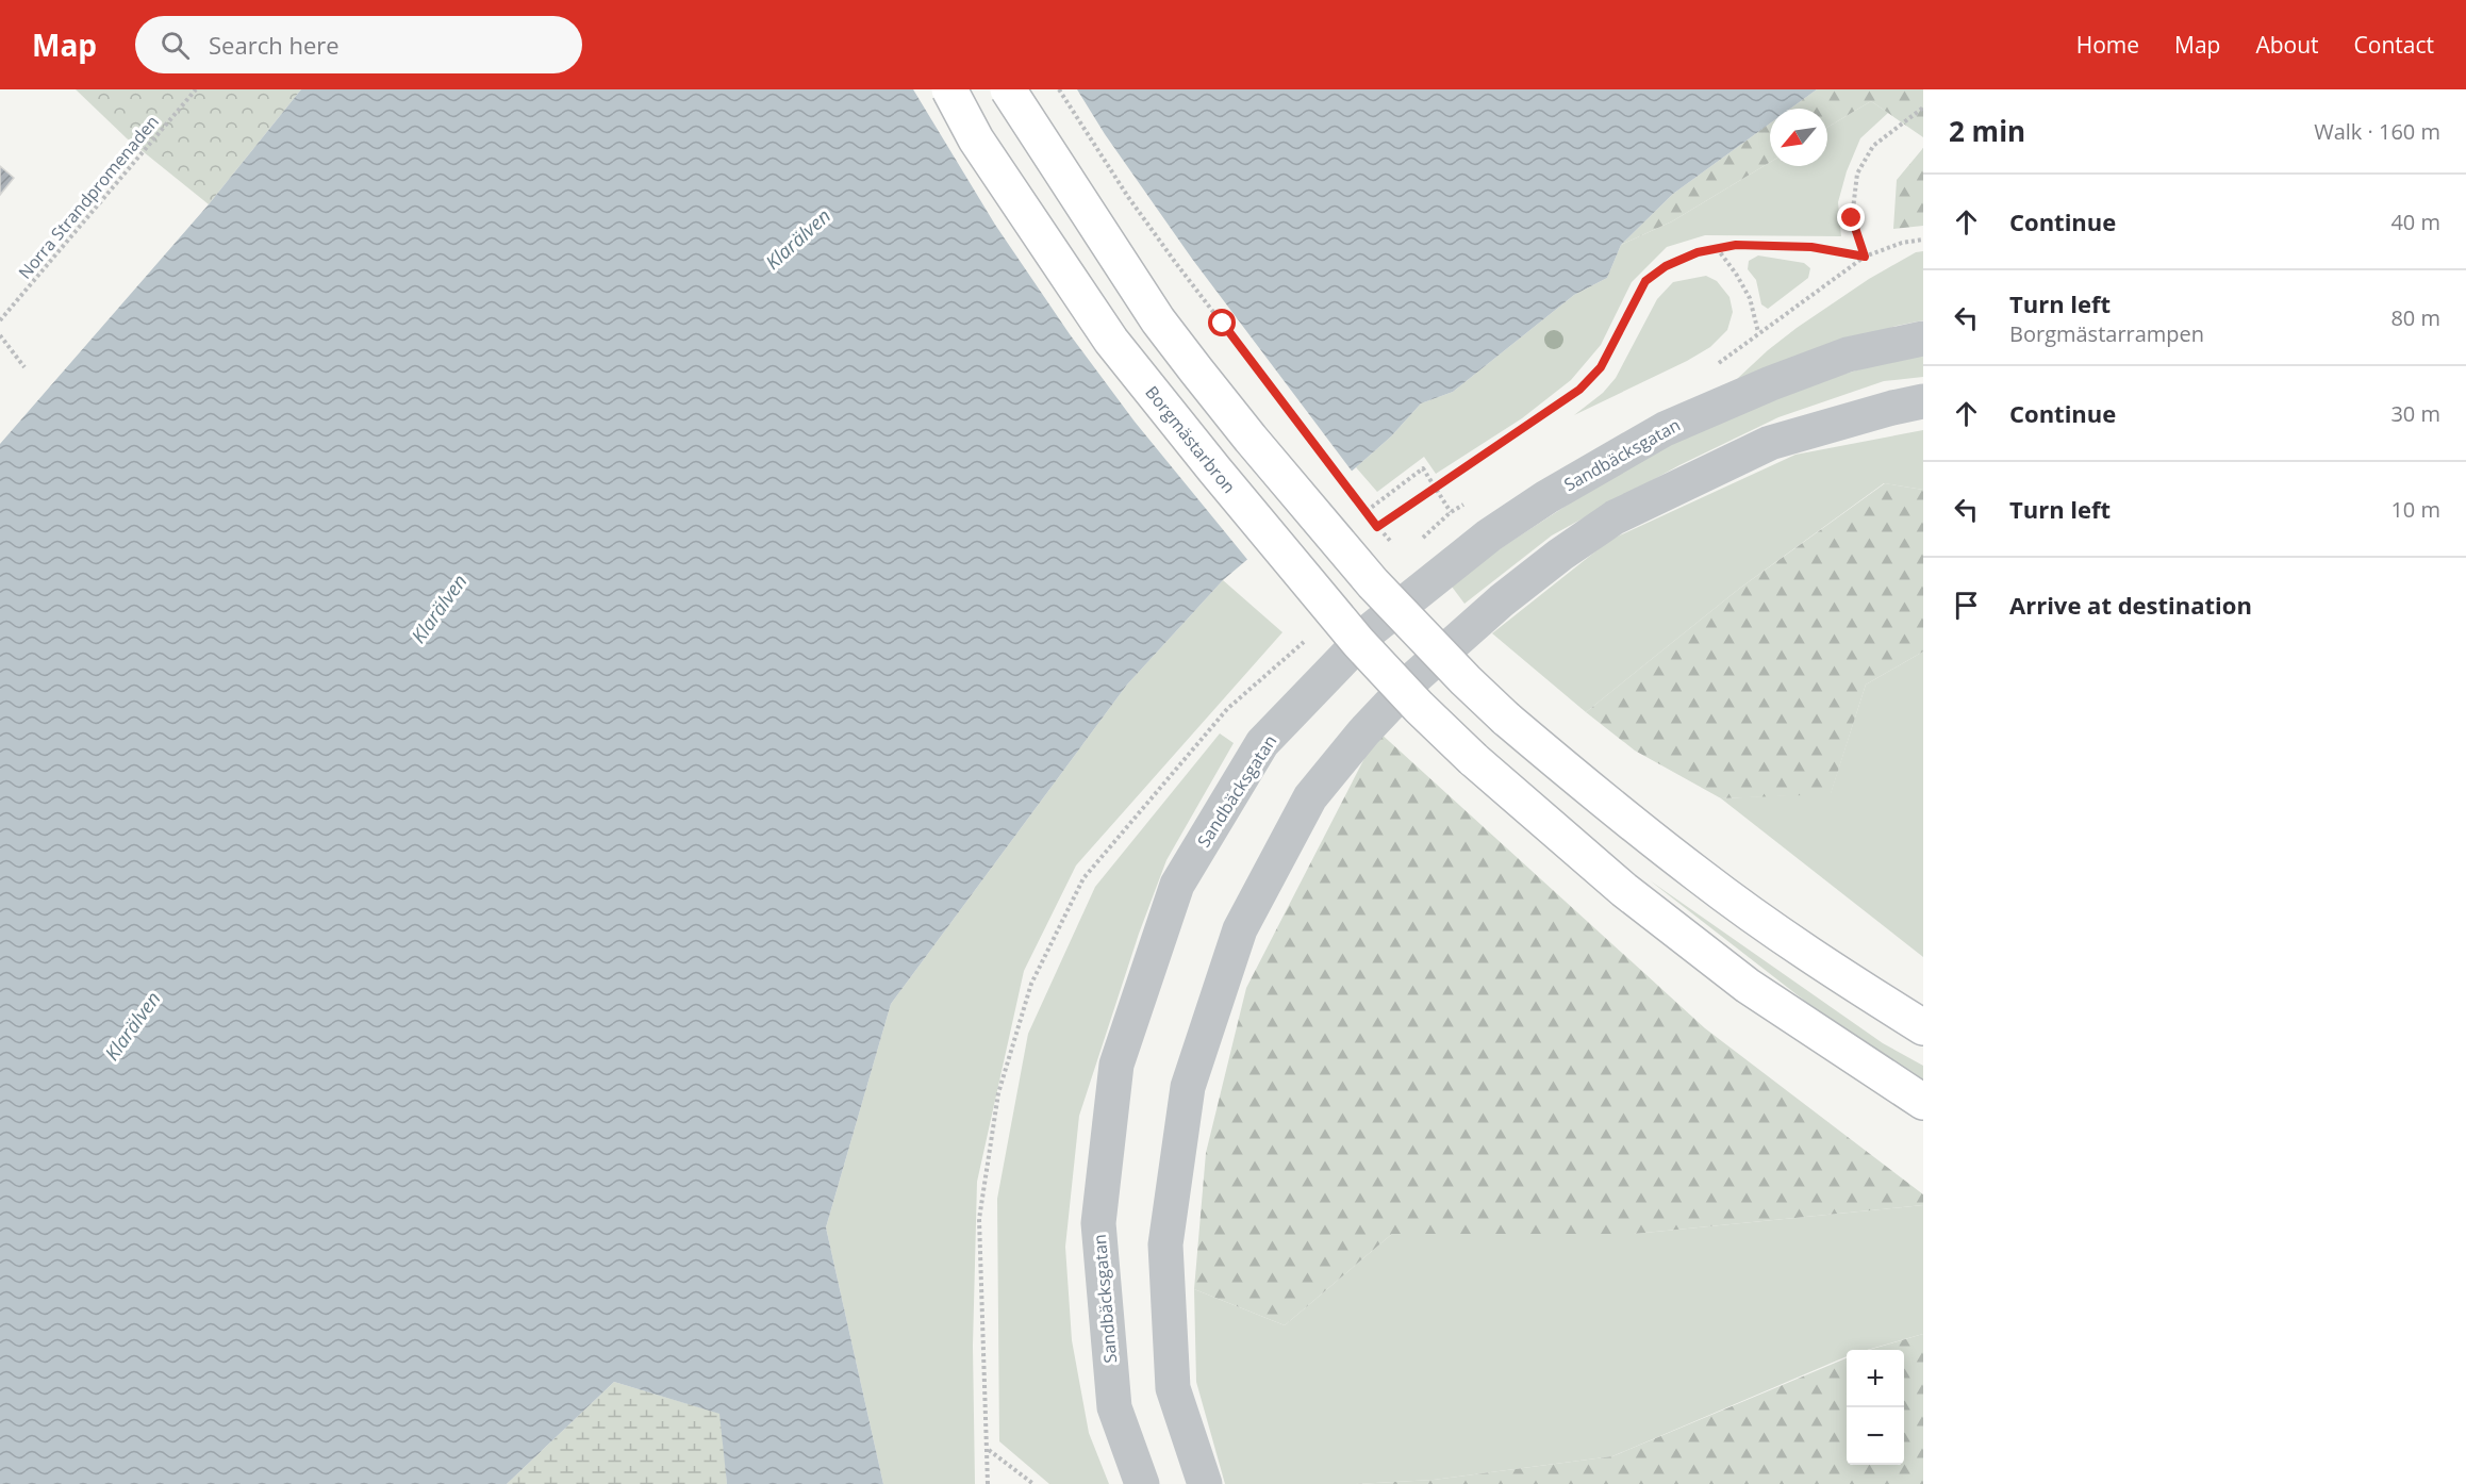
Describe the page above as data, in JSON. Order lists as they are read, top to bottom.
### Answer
{
  "streets": {
    "highway": ["Borgmästarbron"],
    "street": ["Sandbäcksgatan"],
    "path": ["Norra Strandpromenaden"]
  },
  "water": ["Klarälven"],
  "north": "bottom left",
  "page": {
    "header": "Map",
    "search": "Search here",
    "nav": [
      "Home",
      "Map",
      "About",
      "Contact"
    ],
    "heading": ["2 min", "Walk · 160 m"],
    "list": [
      ["Continue", "40 m"],
      ["Turn left", "Borgmästarrampen", "80 m"],
      ["Continue", "30 m"],
      ["Turn left", "10 m"],
      "Arrive at destination"
    ],
    "map_buttons": ["+", "−"]
  }
}
